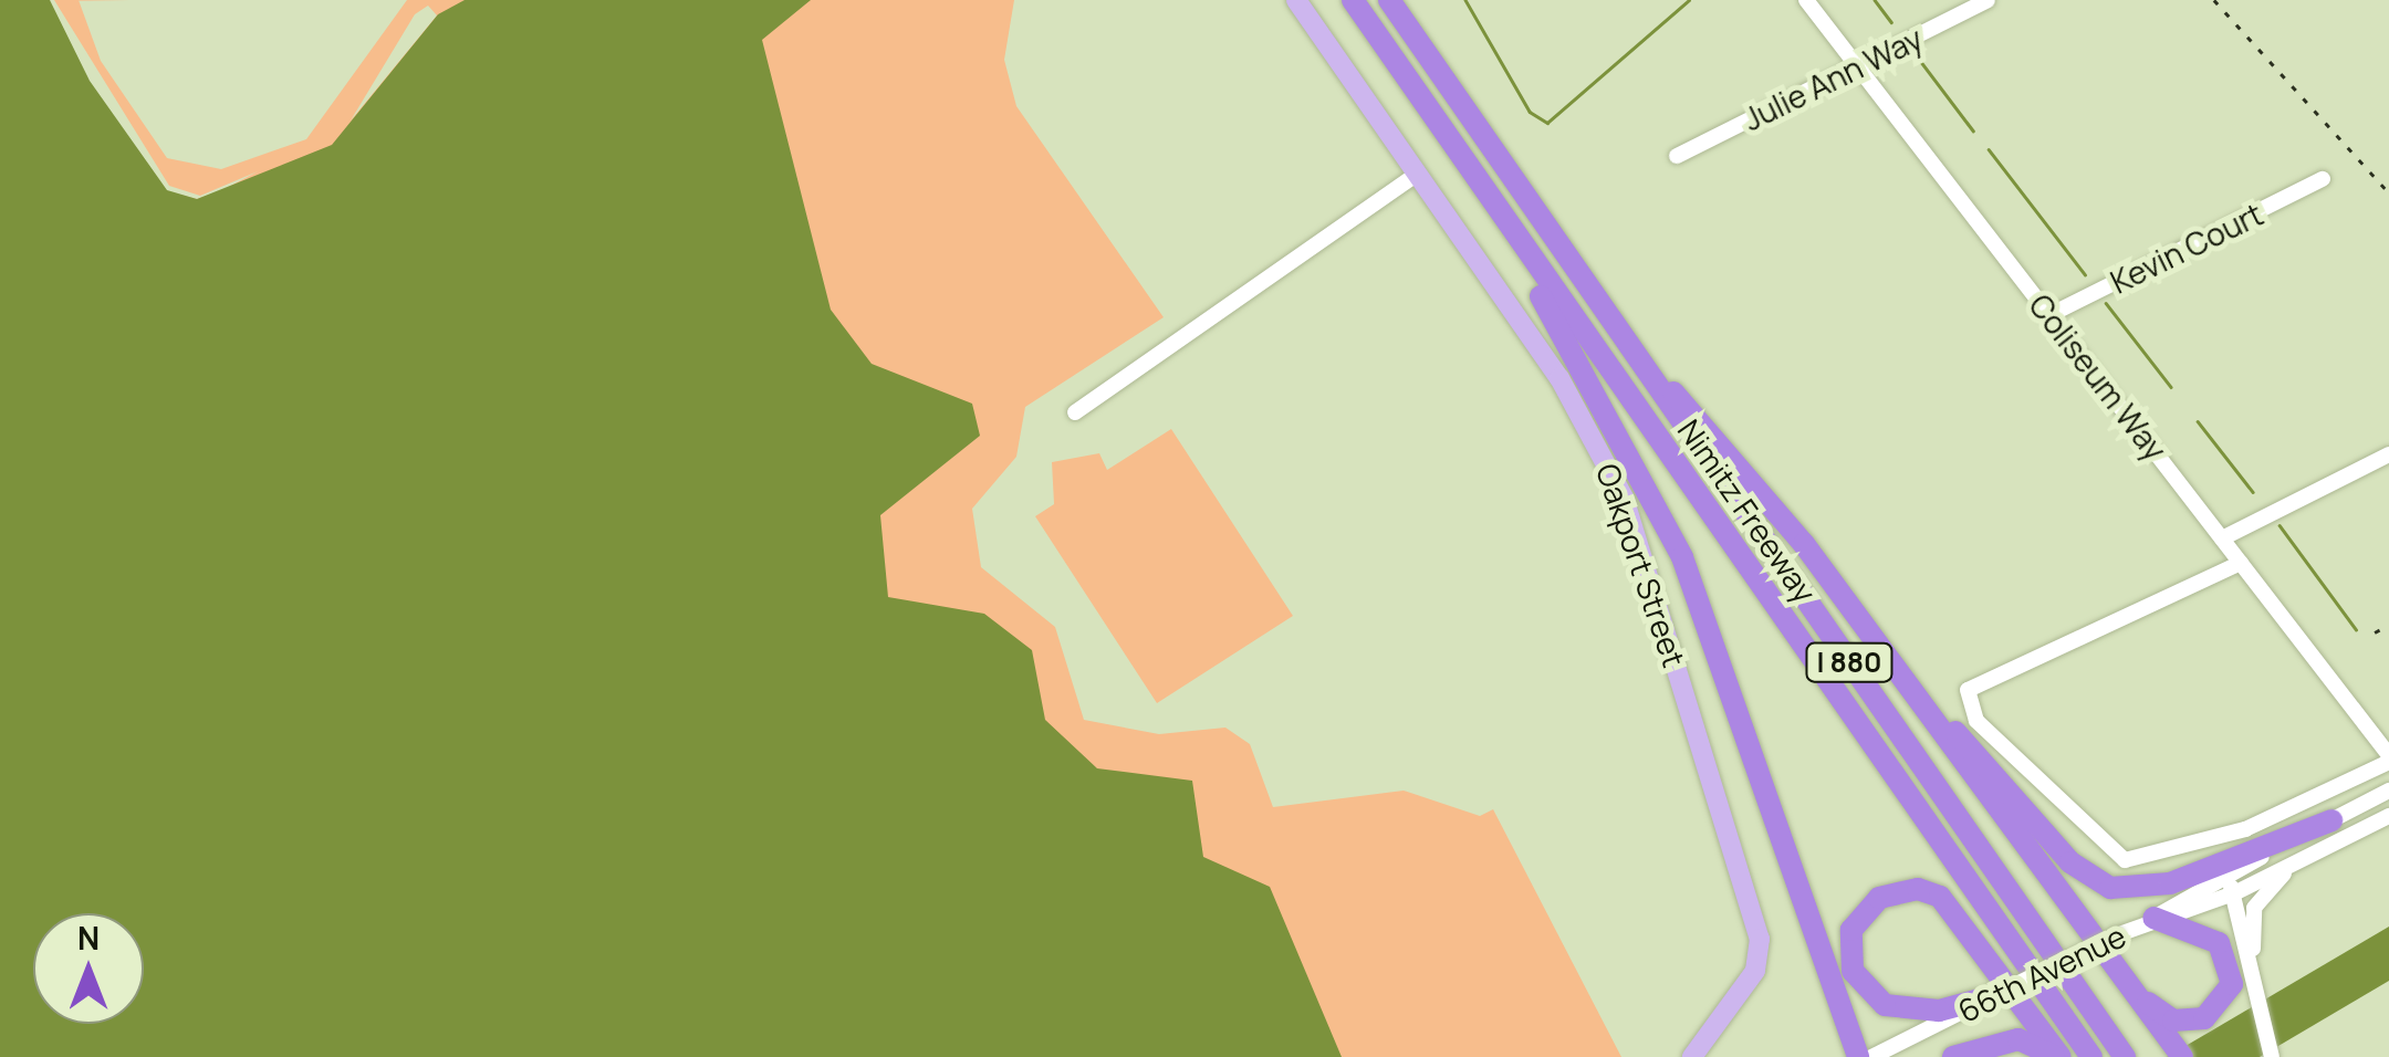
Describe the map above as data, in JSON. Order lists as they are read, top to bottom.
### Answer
{
  "streets": {
    "highway": ["Nimitz Freeway", "I 880"],
    "main road": ["Oakport Street"],
    "street": [
      "Julie Ann Way",
      "Kevin Court",
      "Coliseum Way",
      "66th Avenue"
    ]
  },
  "crossings": [
    ["Julie Ann Way", "Coliseum Way"],
    ["Kevin Court", "Coliseum Way"]
  ],
  "north": "top"
}
